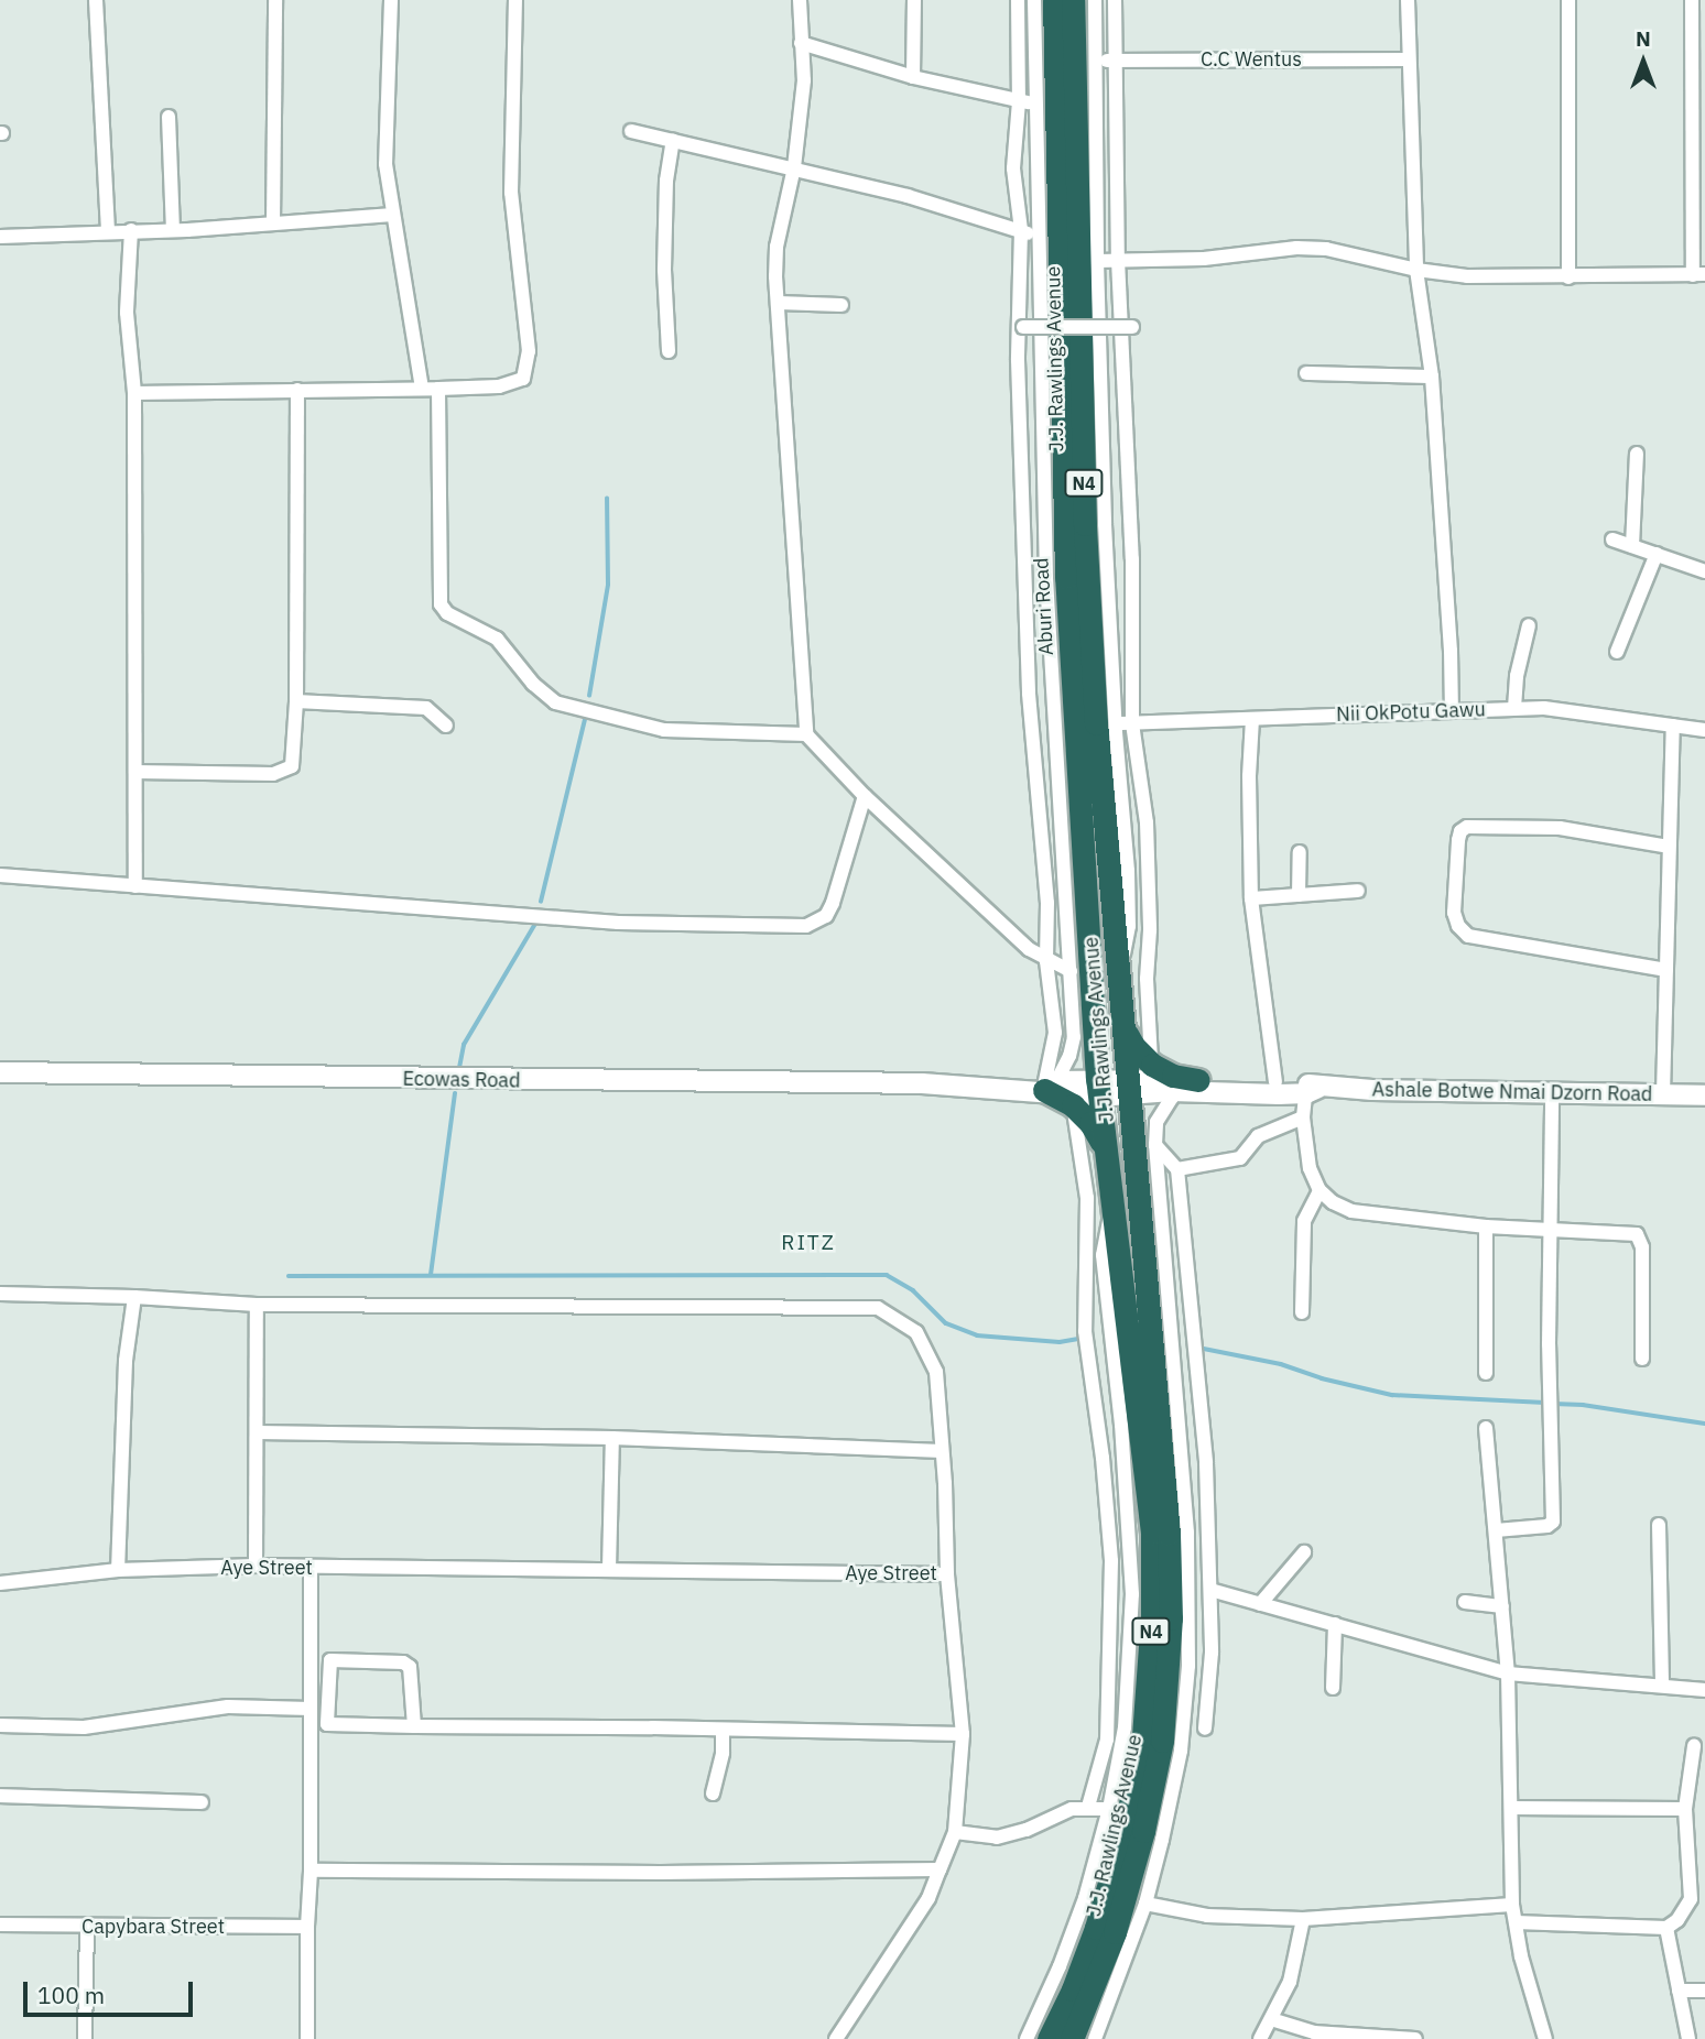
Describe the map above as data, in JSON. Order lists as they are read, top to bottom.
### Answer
{
  "streets": {
    "highway": ["J.J. Rawlings Avenue", "N4", "Aburi Road"],
    "street": [
      "C.C Wentus",
      "Nii OkPotu Gawu",
      "Ecowas Road",
      "Ashale Botwe Nmai Dzorn Road",
      "Aye Street",
      "Capybara Street"
    ]
  },
  "crossings": [
    ["J.J. Rawlings Avenue", "Aburi Road"],
    ["J.J. Rawlings Avenue", "Ecowas Road"],
    ["Aburi Road", "Ecowas Road"]
  ],
  "districts": ["RITZ"],
  "scale_bar": "100 m",
  "north": "top"
}
